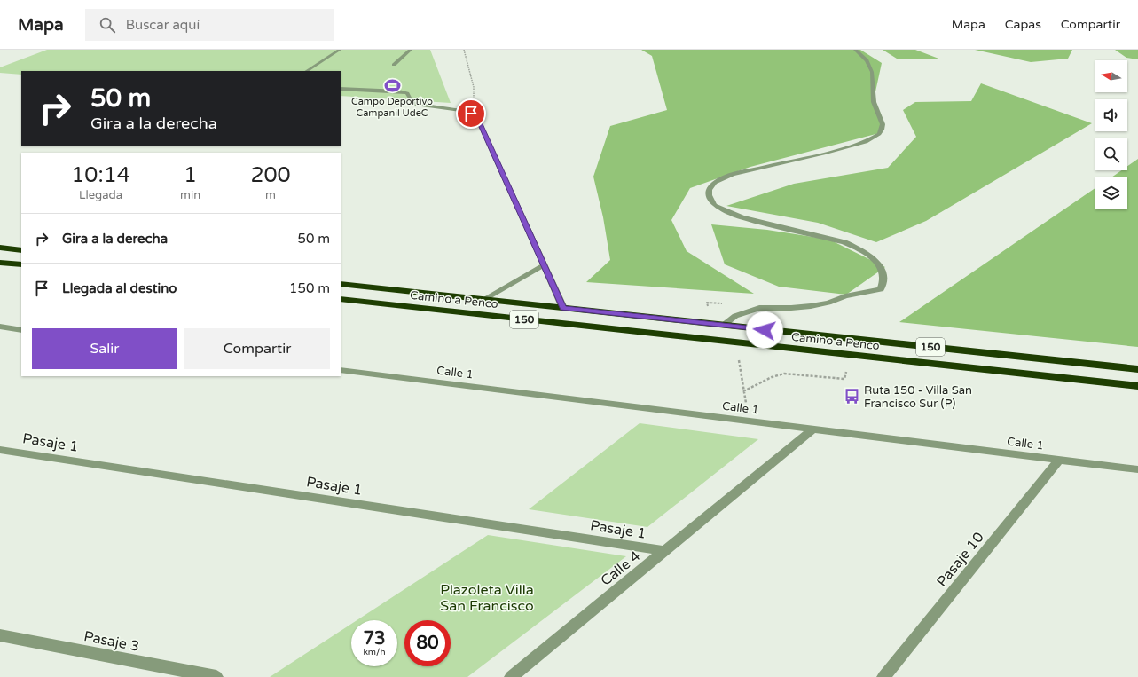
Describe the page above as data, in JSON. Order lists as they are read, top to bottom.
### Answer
{
  "streets": {
    "highway": ["Camino a Penco", "150"],
    "street": [
      "Calle 1",
      "Pasaje 1",
      "Pasaje 10",
      "Calle 4",
      "Pasaje 3"
    ]
  },
  "crossings": [
    ["Calle 1", "Pasaje 10"],
    ["Calle 1", "Calle 4"],
    ["Pasaje 1", "Calle 4"]
  ],
  "parks": ["Plazoleta Villa San Francisco"],
  "places": {
    "sports": ["Campo Deportivo Campanil UdeC"],
    "bus stop": ["Ruta 150 - Villa San Francisco Sur (P)"]
  },
  "north": "left",
  "page": {
    "header": "Mapa",
    "search": "Buscar aquí",
    "nav": ["Mapa", "Capas", "Compartir"],
    "turn": ["50 m", "Gira a la derecha"],
    "eta": [
      "10:14",
      "Llegada",
      "1",
      "min",
      "200",
      "m"
    ],
    "list": [
      {
        "name": "Gira a la derecha",
        "value": "50 m"
      },
      {
        "name": "Llegada al destino",
        "value": "150 m"
      }
    ],
    "buttons": ["Salir", "Compartir"],
    "speed": "73 km/h",
    "limit": "80"
  }
}
